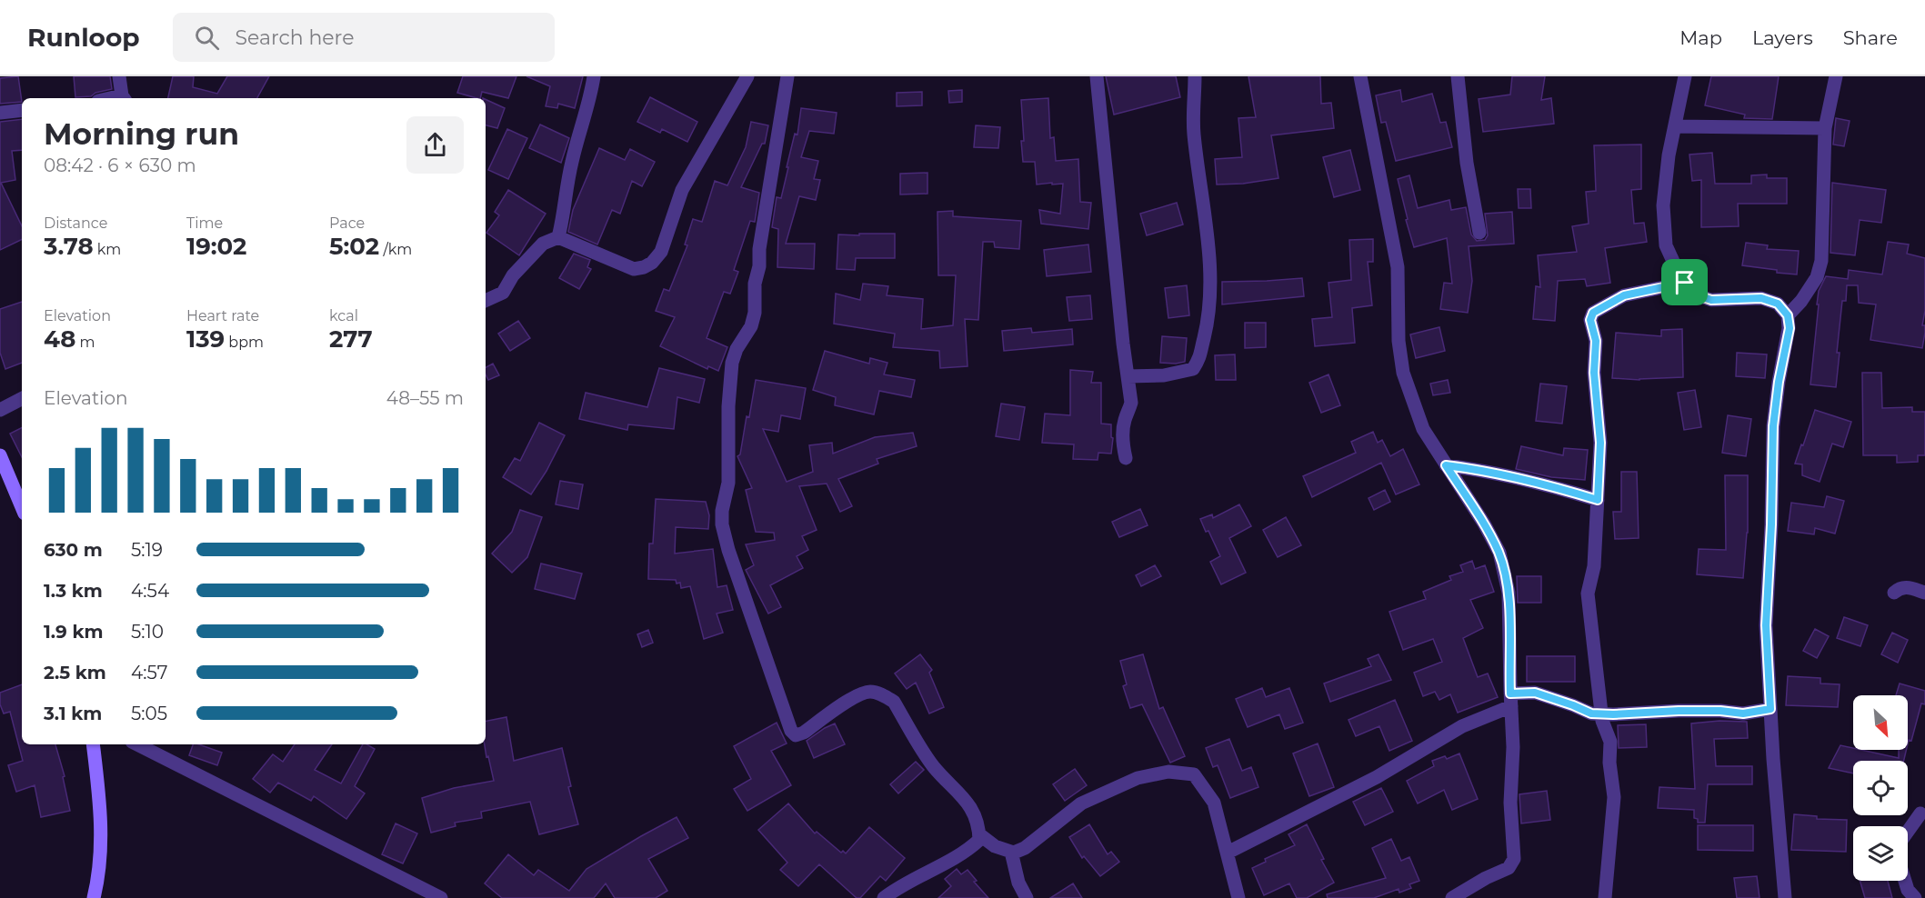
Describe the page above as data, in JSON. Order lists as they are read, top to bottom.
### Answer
{
  "north": "bottom right",
  "page": {
    "header": "Runloop",
    "search": "Search here",
    "nav": ["Map", "Layers", "Share"],
    "heading": ["Morning run", "08:42 · 6 × 630 m"],
    "stats": [
      ["Distance", "3.78 km"],
      ["Time", "19:02"],
      ["Pace", "5:02 /km"],
      ["Elevation", "48 m"],
      ["Heart rate", "139 bpm"],
      ["kcal", "277"]
    ],
    "chart": ["Elevation", "48–55 m"],
    "list": [
      {
        "name": "630 m",
        "note": "5:19"
      },
      {
        "name": "1.3 km",
        "note": "4:54"
      },
      {
        "name": "1.9 km",
        "note": "5:10"
      },
      {
        "name": "2.5 km",
        "note": "4:57"
      },
      {
        "name": "3.1 km",
        "note": "5:05"
      }
    ]
  }
}
